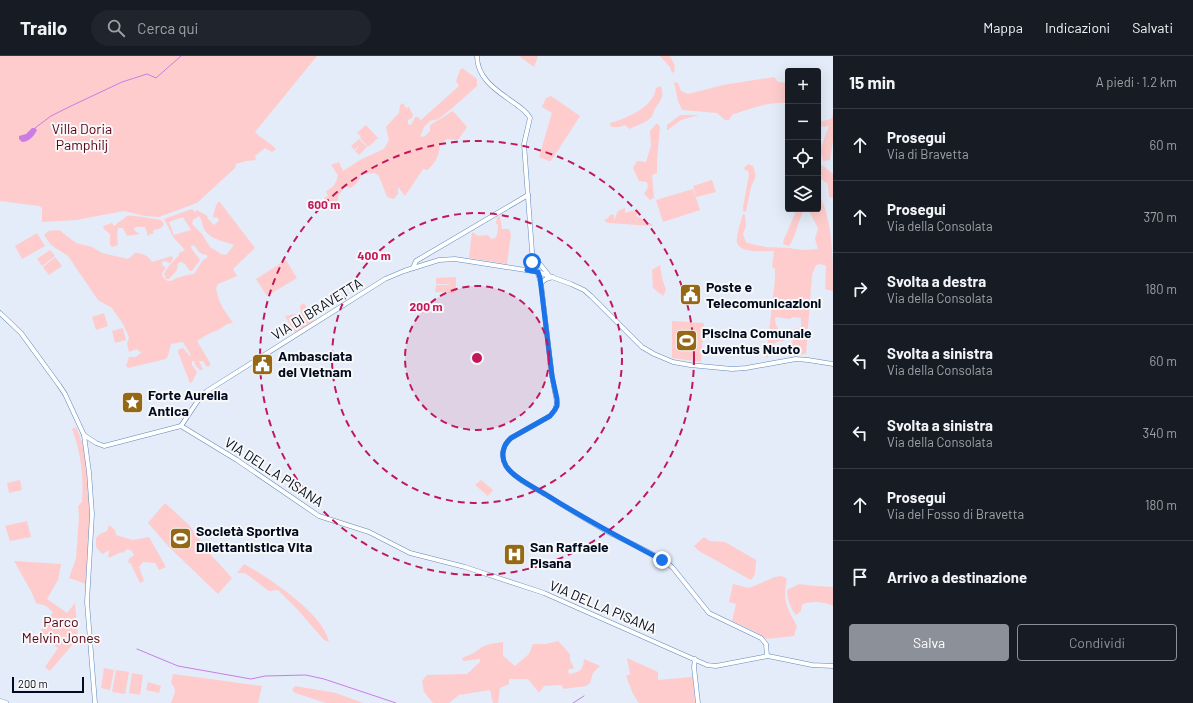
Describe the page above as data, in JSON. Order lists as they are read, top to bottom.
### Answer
{
  "streets": {
    "main road": ["VIA DI BRAVETTA", "VIA DELLA PISANA"]
  },
  "crossings": [
    ["VIA DI BRAVETTA", "VIA DELLA PISANA"]
  ],
  "parks": ["Villa Doria Pamphilj", "Parco Melvin Jones"],
  "places": {
    "public building": ["Poste e Telecomunicazioni", "Ambasciata del Vietnam"],
    "sports": ["Piscina Comunale Juventus Nuoto", "Società Sportiva Dilettantistica Vita"],
    "place": ["Forte Aurelia Antica"],
    "hospital": ["San Raffaele Pisana"]
  },
  "scale_bar": "200 m",
  "page": {
    "header": "Trailo",
    "search": "Cerca qui",
    "nav": ["Mappa", "Indicazioni", "Salvati"],
    "heading": ["15 min", "A piedi · 1.2 km"],
    "map_buttons": ["+", "−"],
    "list": [
      ["Prosegui", "Via di Bravetta", "60 m"],
      ["Prosegui", "Via della Consolata", "370 m"],
      ["Svolta a destra", "Via della Consolata", "180 m"],
      ["Svolta a sinistra", "Via della Consolata", "60 m"],
      ["Svolta a sinistra", "Via della Consolata", "340 m"],
      ["Prosegui", "Via del Fosso di Bravetta", "180 m"],
      "Arrivo a destinazione"
    ],
    "buttons": ["Salva", "Condividi"],
    "scale": "200 m"
  },
  "rings": ["600 m", "400 m", "200 m"]
}
